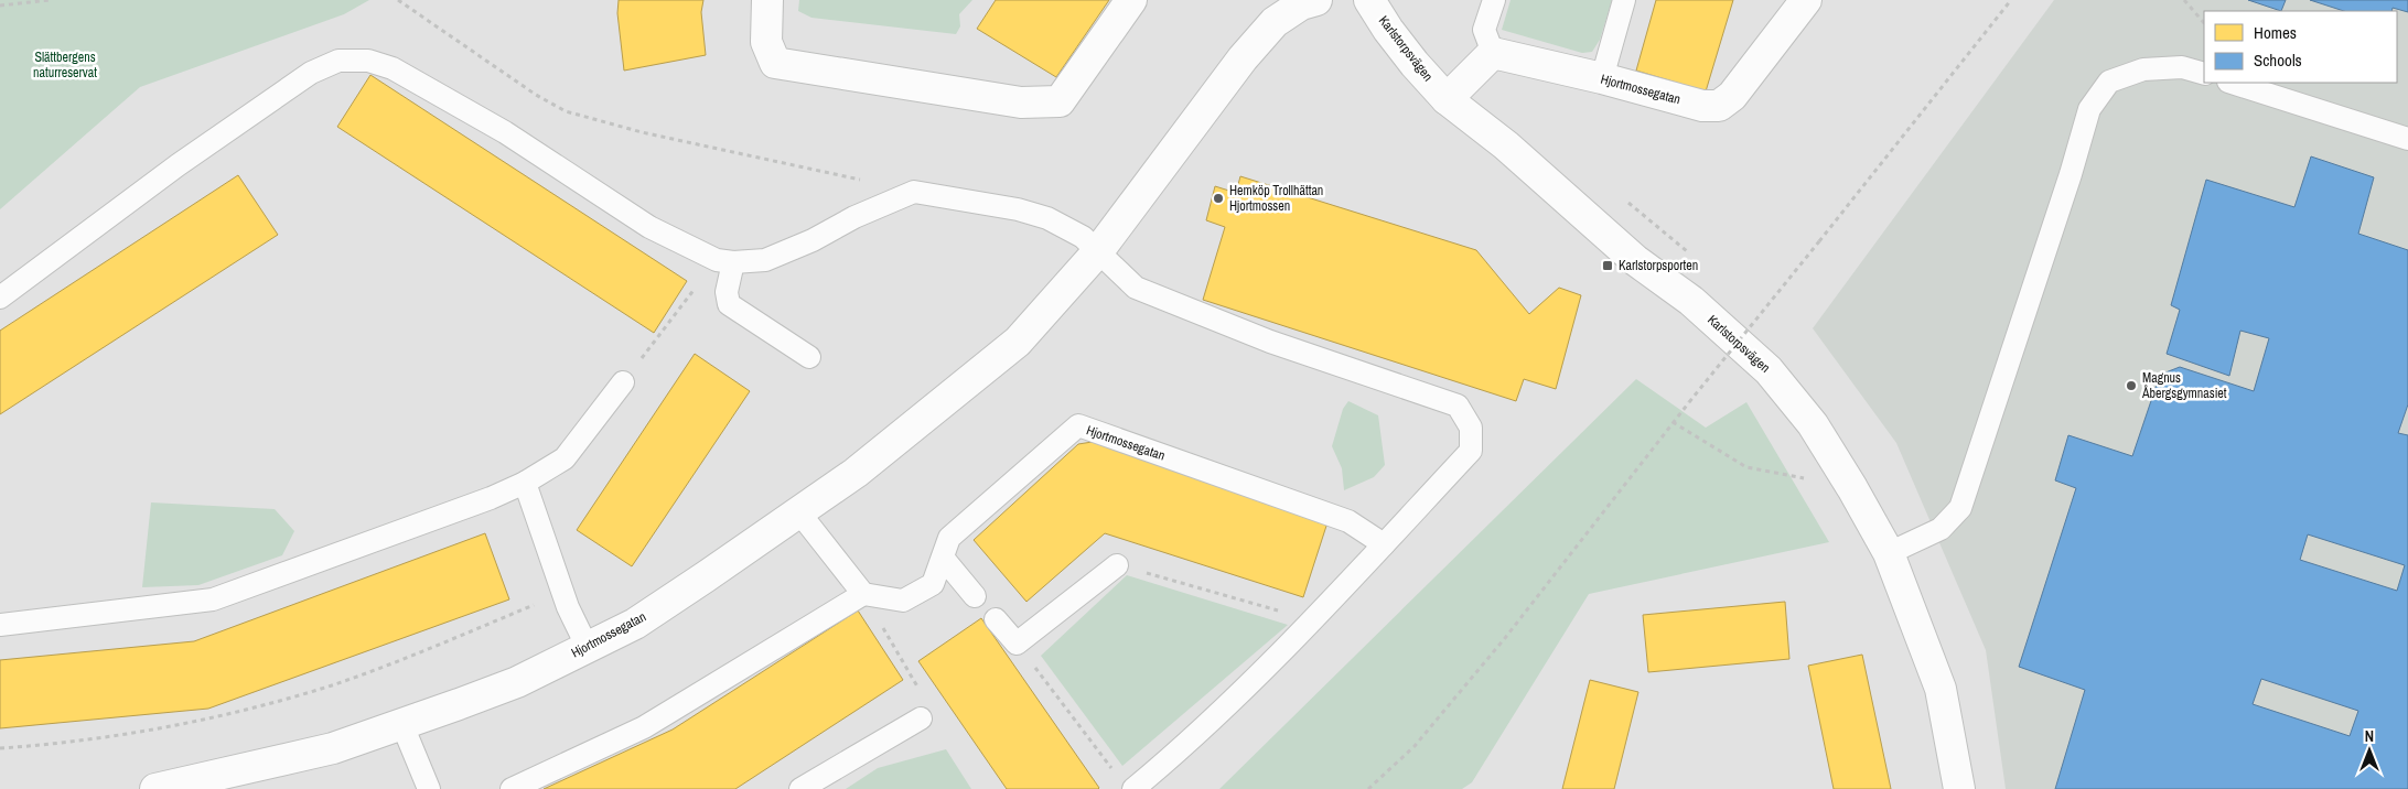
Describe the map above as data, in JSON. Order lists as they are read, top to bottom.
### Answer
{
  "streets": {
    "street": ["Karlstorpsvägen", "Hjortmossegatan"]
  },
  "parks": ["Slättbergens naturreservat"],
  "places": {
    "other": ["Hemköp Trollhättan Hjortmossen", "Magnus Åbergsgymnasiet"],
    "transit": ["Karlstorpsporten"]
  },
  "legend": ["Homes", "Schools"],
  "north": "top"
}
